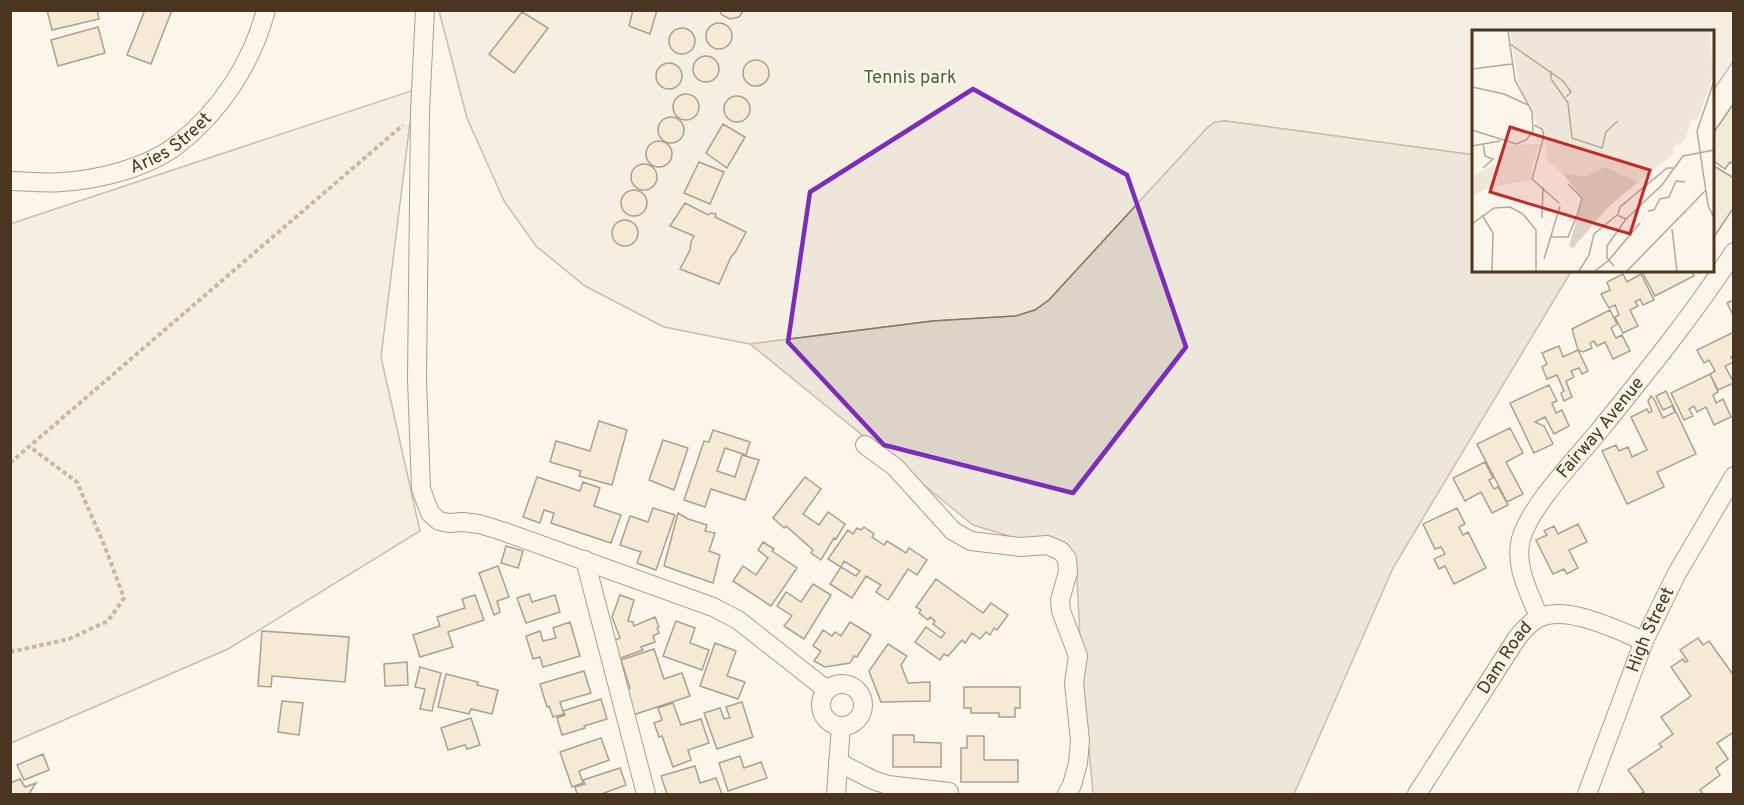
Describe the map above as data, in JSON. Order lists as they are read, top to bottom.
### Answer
{
  "streets": {
    "street": [
      "Aries Street",
      "Fairway Avenue",
      "High Street",
      "Dam Road"
    ]
  },
  "crossings": [
    ["Fairway Avenue", "Dam Road"],
    ["High Street", "Dam Road"]
  ],
  "parks": ["Tennis park"]
}
